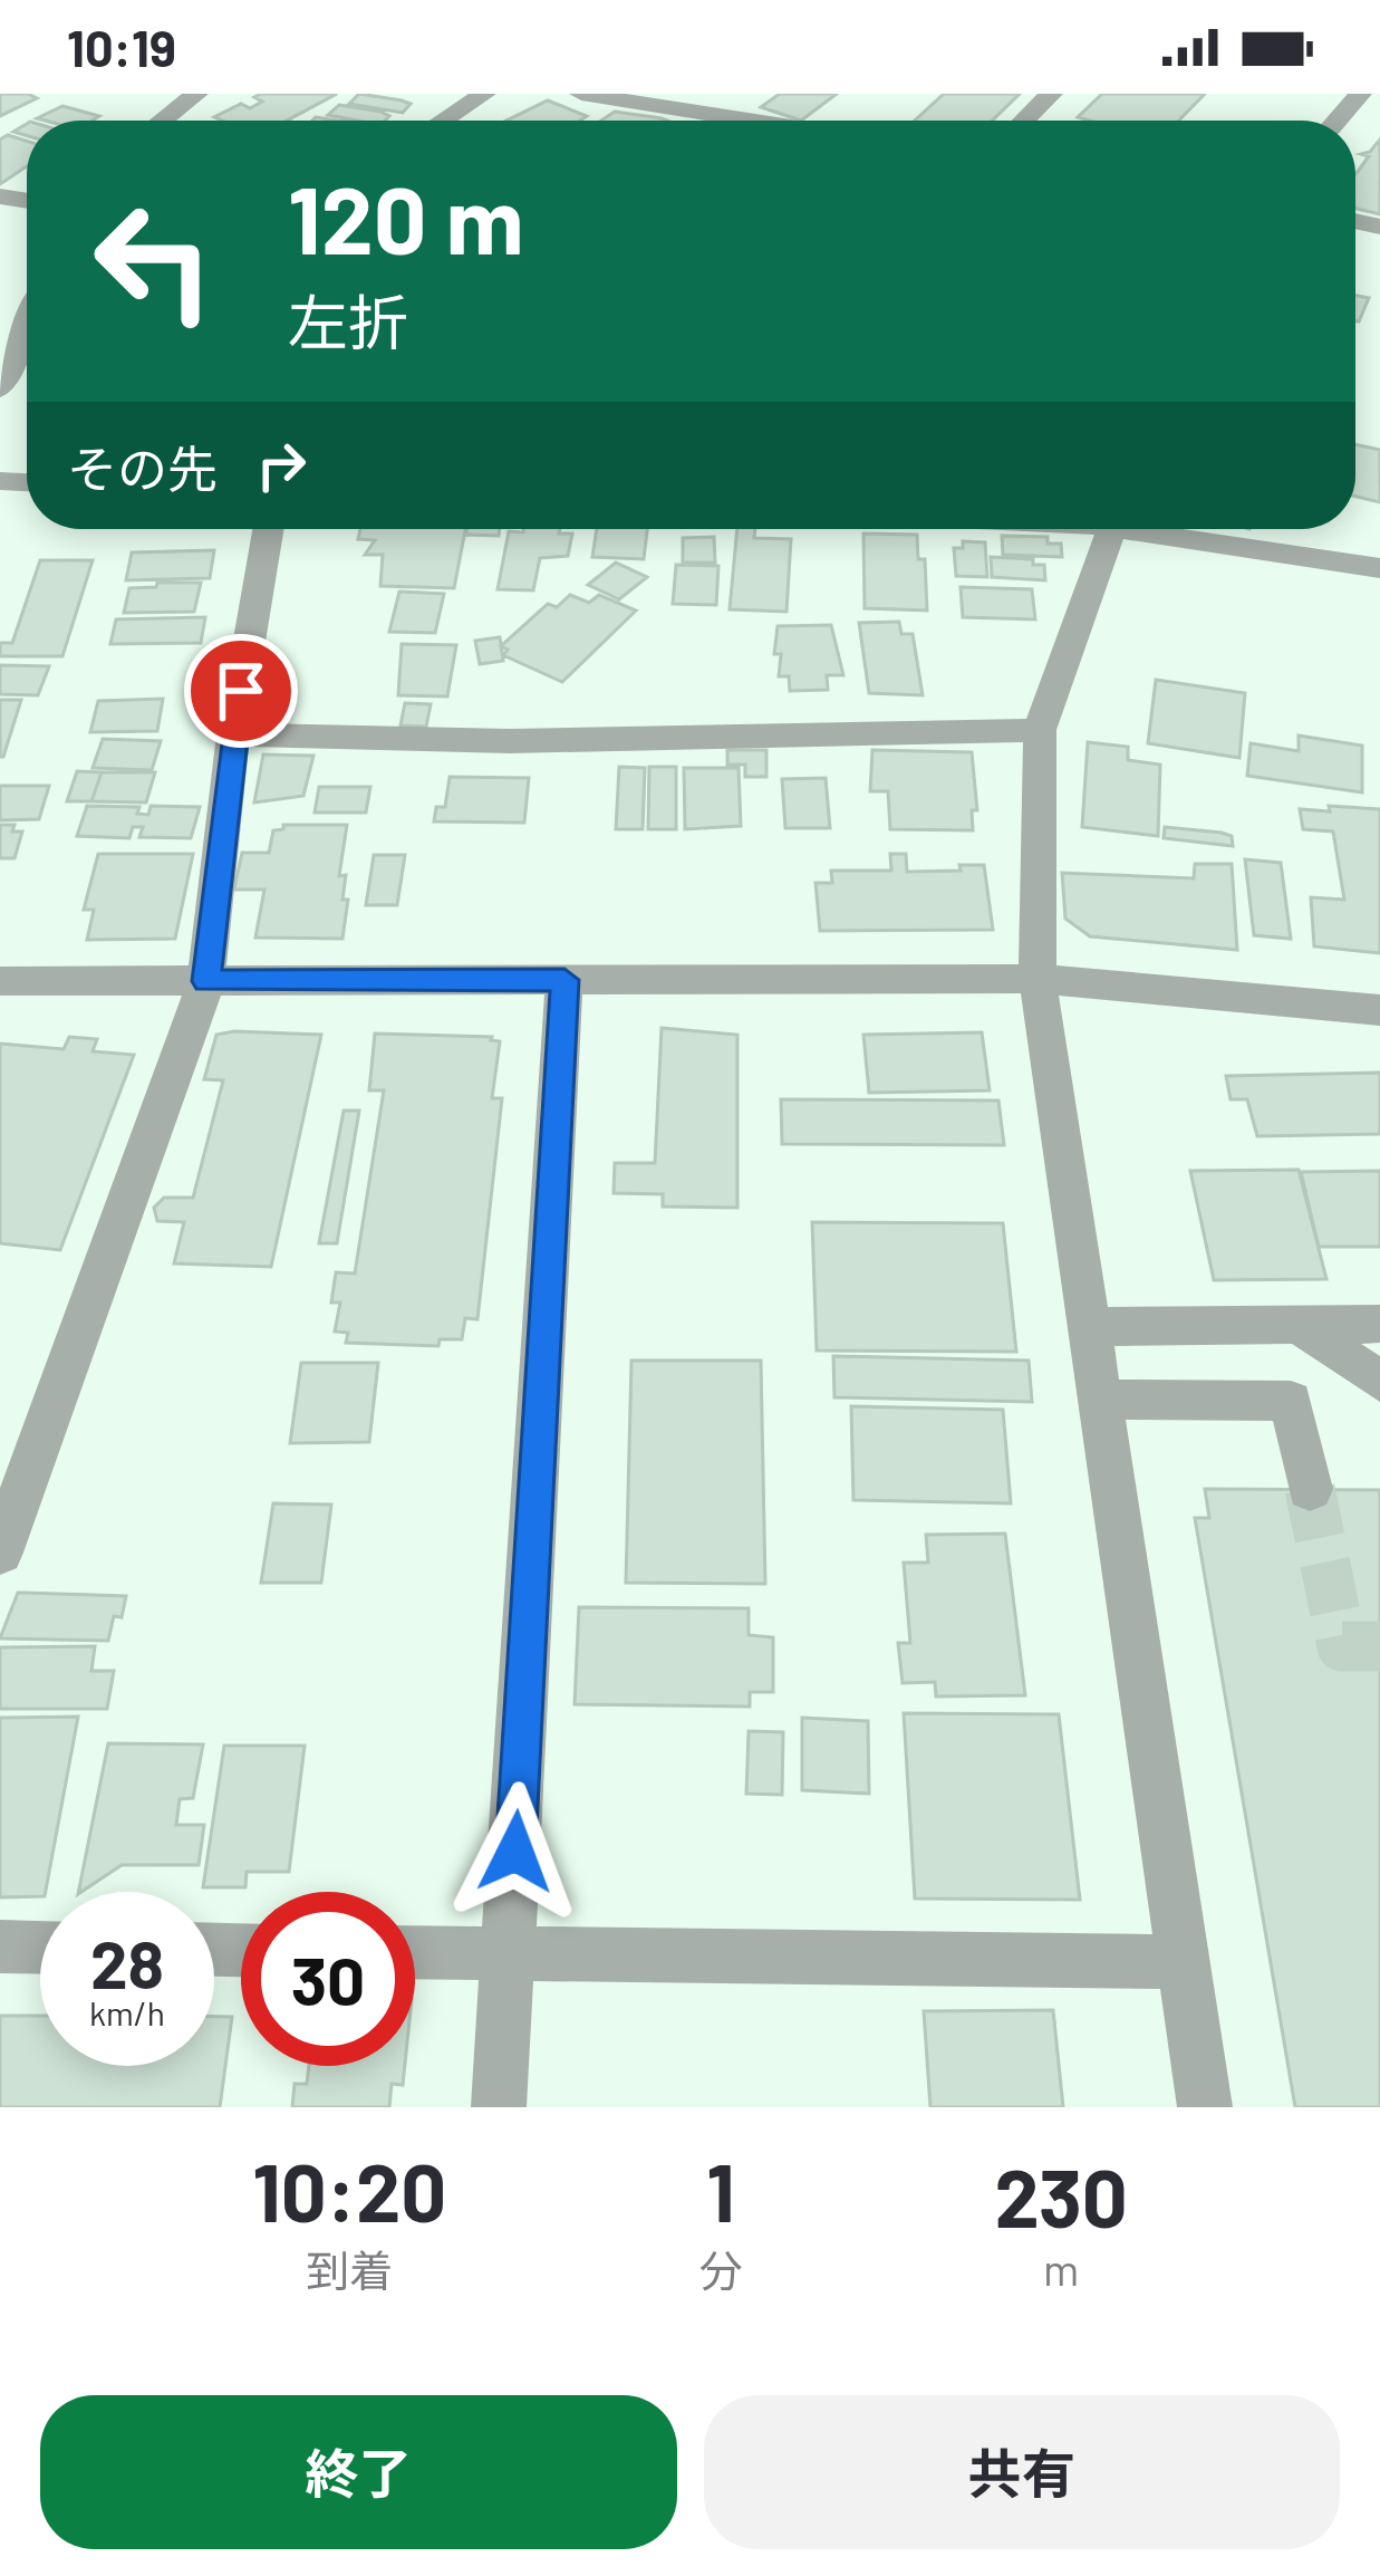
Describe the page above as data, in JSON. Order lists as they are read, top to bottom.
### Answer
{
  "page": {
    "status": "10:19",
    "turn": ["120 m", "左折"],
    "then": "その先",
    "speed": "28 km/h",
    "limit": "30",
    "eta": [
      "10:20",
      "到着",
      "1",
      "分",
      "230",
      "m"
    ],
    "buttons": ["終了", "共有"]
  }
}
